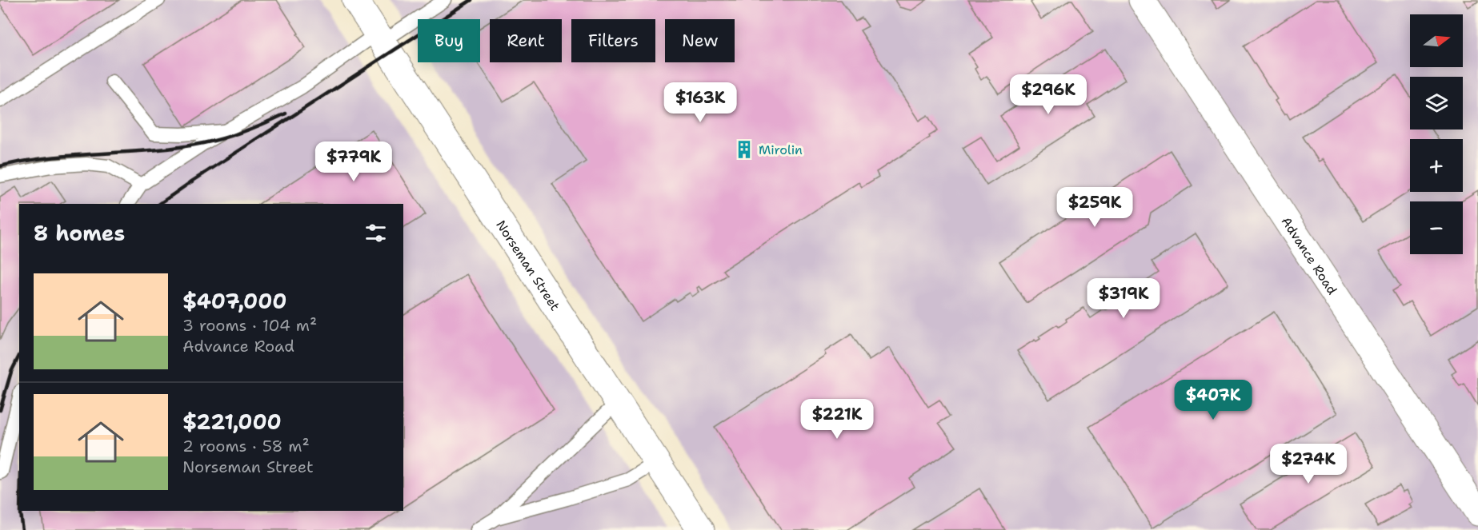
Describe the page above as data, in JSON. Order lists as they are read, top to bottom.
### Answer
{
  "streets": {
    "street": ["Advance Road", "Norseman Street"]
  },
  "places": {
    "building": ["Mirolin"]
  },
  "north": "right",
  "page": {
    "map_buttons": ["+", "−"],
    "chip": [
      "Buy",
      "Rent",
      "Filters",
      "New"
    ],
    "price": [
      "$296K",
      "$163K",
      "$779K",
      "$259K",
      "$319K",
      "$407K",
      "$221K",
      "$274K"
    ],
    "heading": "8 homes",
    "list": [
      {
        "name": "$407,000",
        "note": "3 rooms · 104 m² · Advance Road"
      },
      {
        "name": "$221,000",
        "note": "2 rooms · 58 m² · Norseman Street"
      }
    ]
  }
}
